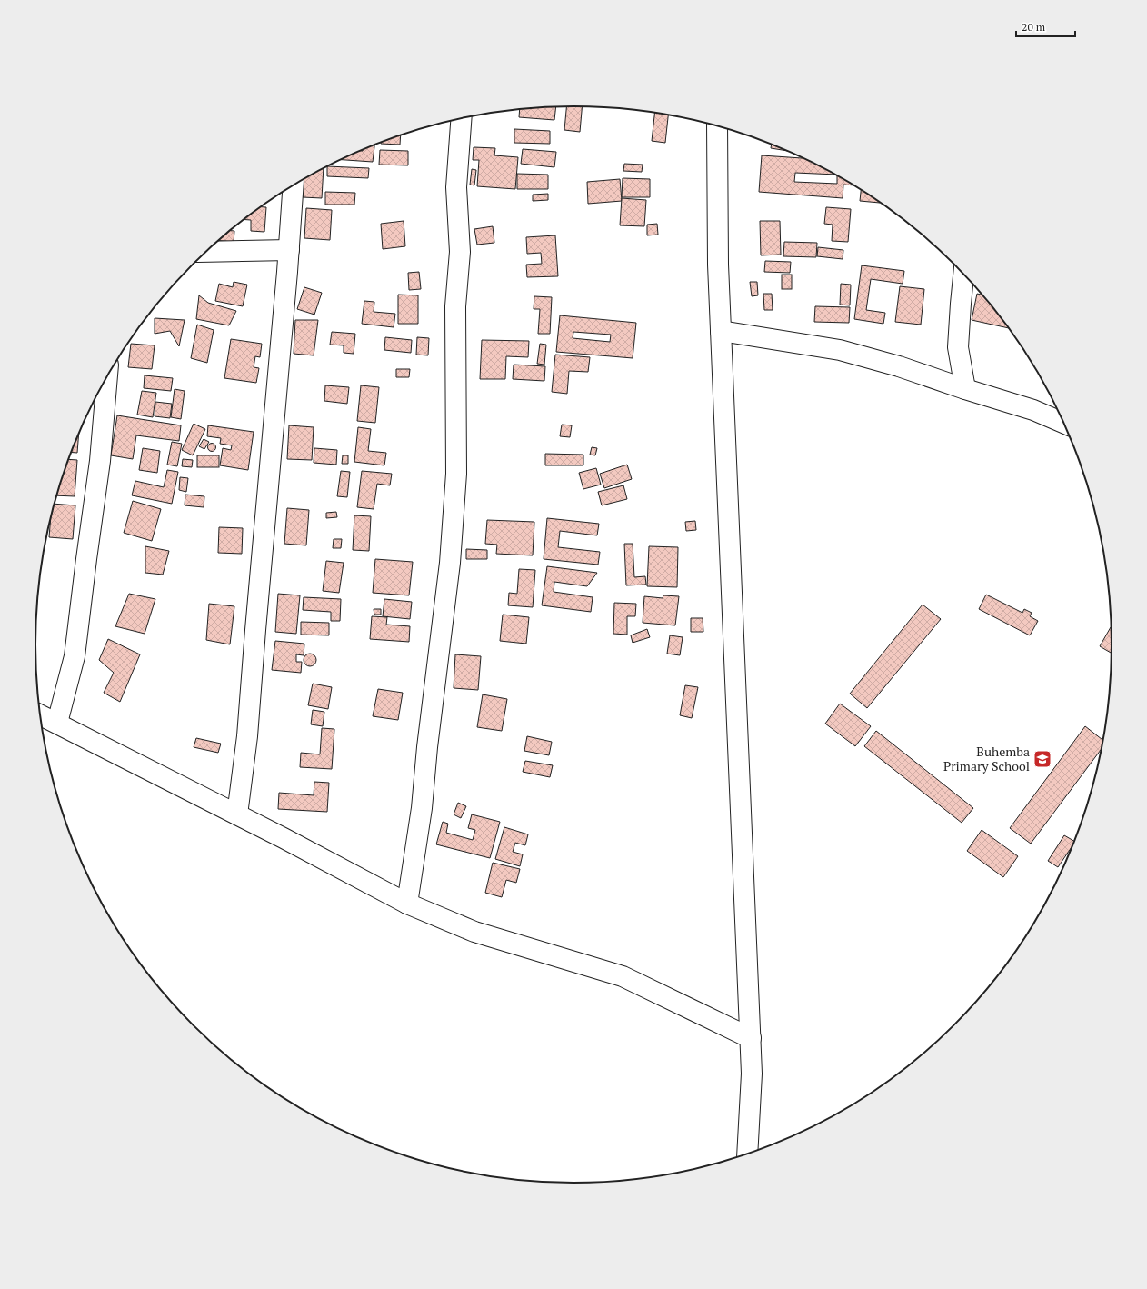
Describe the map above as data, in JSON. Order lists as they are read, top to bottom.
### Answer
{
  "places": {
    "school or university": ["Buhemba Primary School"]
  },
  "scale_bar": "20 m"
}
